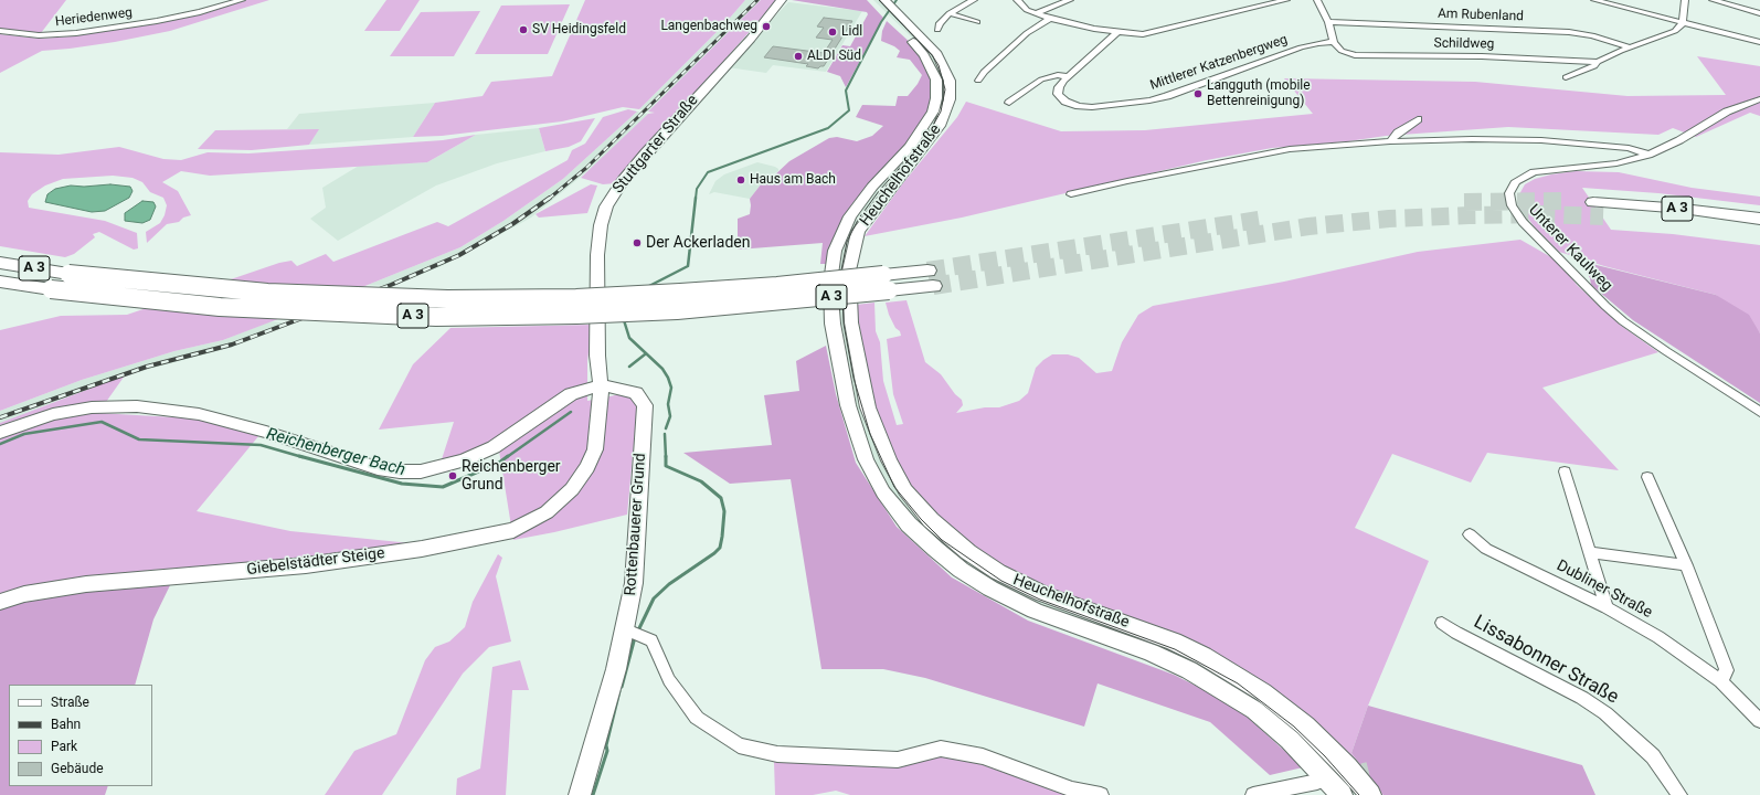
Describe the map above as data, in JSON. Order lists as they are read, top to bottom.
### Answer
{
  "streets": {
    "highway": ["A 3"],
    "main road": [
      "Stuttgarter Straße",
      "Heuchelhofstraße",
      "Rottenbauerer Grund",
      "Giebelstädter Steige"
    ],
    "street": [
      "Am Rubenland",
      "Heriedenweg",
      "Schildweg",
      "Mittlerer Katzenbergweg",
      "Unterer Kaulweg",
      "Dubliner Straße",
      "Lissabonner Straße"
    ]
  },
  "crossings": [
    ["Schildweg", "Mittlerer Katzenbergweg"],
    ["Stuttgarter Straße", "Rottenbauerer Grund"],
    ["Stuttgarter Straße", "Giebelstädter Steige"]
  ],
  "water": ["Reichenberger Bach"],
  "places": [
    "Langenbachweg",
    "SV Heidingsfeld",
    "Lidl",
    "ALDI Süd",
    "Langguth (mobile Bettenreinigung)",
    "Haus am Bach",
    "Der Ackerladen",
    "Reichenberger Grund"
  ],
  "legend": [
    "Straße",
    "Bahn",
    "Park",
    "Gebäude"
  ]
}
